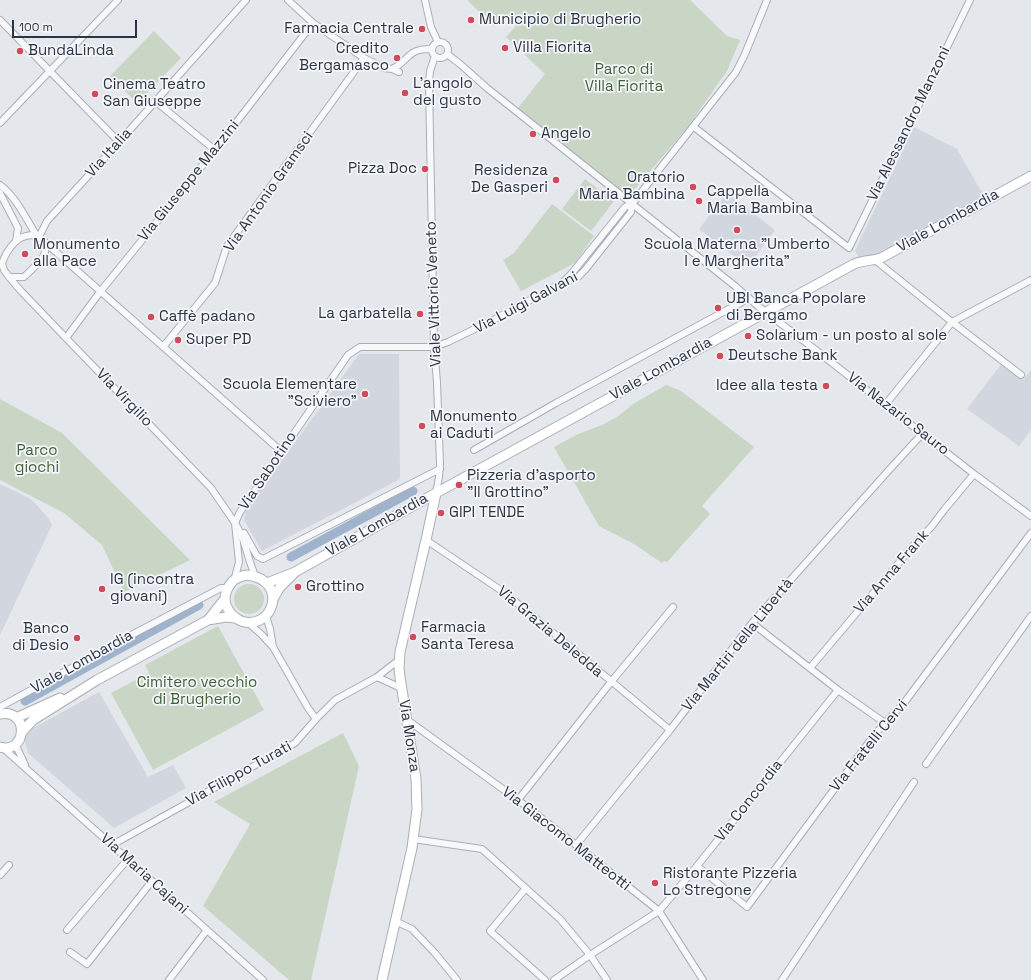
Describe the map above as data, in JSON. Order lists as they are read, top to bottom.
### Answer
{
  "streets": {
    "main road": ["Viale Lombardia", "Via Monza"],
    "street": [
      "Via Alessandro Manzoni",
      "Via Italia",
      "Via Giuseppe Mazzini",
      "Via Antonio Gramsci",
      "Viale Vittorio Veneto",
      "Via Luigi Galvani",
      "Via Virgilio",
      "Via Nazario Sauro",
      "Via Sabotino",
      "Via Anna Frank",
      "Via Grazia Deledda",
      "Via Martiri della Libertà",
      "Via Fratelli Cervi",
      "Via Filippo Turati",
      "Via Concordia",
      "Via Giacomo Matteotti",
      "Via Maria Cajani"
    ]
  },
  "crossings": [
    ["Via Alessandro Manzoni", "Via Luigi Galvani"],
    ["Via Italia", "Via Virgilio"],
    ["Via Giuseppe Mazzini", "Via Virgilio"],
    ["Viale Lombardia", "Viale Vittorio Veneto"],
    ["Viale Lombardia", "Via Virgilio"],
    ["Viale Lombardia", "Via Nazario Sauro"],
    ["Viale Lombardia", "Via Sabotino"],
    ["Viale Lombardia", "Via Monza"],
    ["Viale Lombardia", "Via Maria Cajani"],
    ["Viale Vittorio Veneto", "Via Luigi Galvani"],
    ["Viale Vittorio Veneto", "Via Nazario Sauro"],
    ["Viale Vittorio Veneto", "Via Sabotino"],
    ["Viale Vittorio Veneto", "Via Monza"],
    ["Via Luigi Galvani", "Via Nazario Sauro"],
    ["Via Luigi Galvani", "Via Sabotino"],
    ["Via Virgilio", "Via Sabotino"],
    ["Via Nazario Sauro", "Via Anna Frank"],
    ["Via Nazario Sauro", "Via Martiri della Libertà"],
    ["Via Grazia Deledda", "Via Martiri della Libertà"],
    ["Via Grazia Deledda", "Via Monza"],
    ["Via Martiri della Libertà", "Via Giacomo Matteotti"],
    ["Via Monza", "Via Filippo Turati"],
    ["Via Monza", "Via Giacomo Matteotti"],
    ["Via Fratelli Cervi", "Via Concordia"],
    ["Via Filippo Turati", "Via Maria Cajani"],
    ["Via Concordia", "Via Giacomo Matteotti"]
  ],
  "parks": ["Parco di Villa Fiorita", "Parco giochi", "Cimitero vecchio di Brugherio"],
  "places": [
    "Municipio di Brugherio",
    "Farmacia Centrale",
    "Villa Fiorita",
    "BundaLinda",
    "Credito Bergamasco",
    "L'angolo del gusto",
    "Cinema Teatro San Giuseppe",
    "Angelo",
    "Pizza Doc",
    "Residenza De Gasperi",
    "Oratorio Maria Bambina",
    "Cappella Maria Bambina",
    "Scuola Materna \"Umberto I e Margherita\"",
    "Monumento alla Pace",
    "UBI Banca Popolare di Bergamo",
    "La garbatella",
    "Caffè padano",
    "Solarium - un posto al sole",
    "Super PD",
    "Deutsche Bank",
    "Idee alla testa",
    "Scuola Elementare \"Sciviero\"",
    "Monumento ai Caduti",
    "Pizzeria d'asporto \"Il Grottino\"",
    "GIPI TENDE",
    "Grottino",
    "IG (incontra giovani)",
    "Farmacia Santa Teresa",
    "Banco di Desio",
    "Ristorante Pizzeria Lo Stregone"
  ],
  "scale_bar": "100 m"
}
